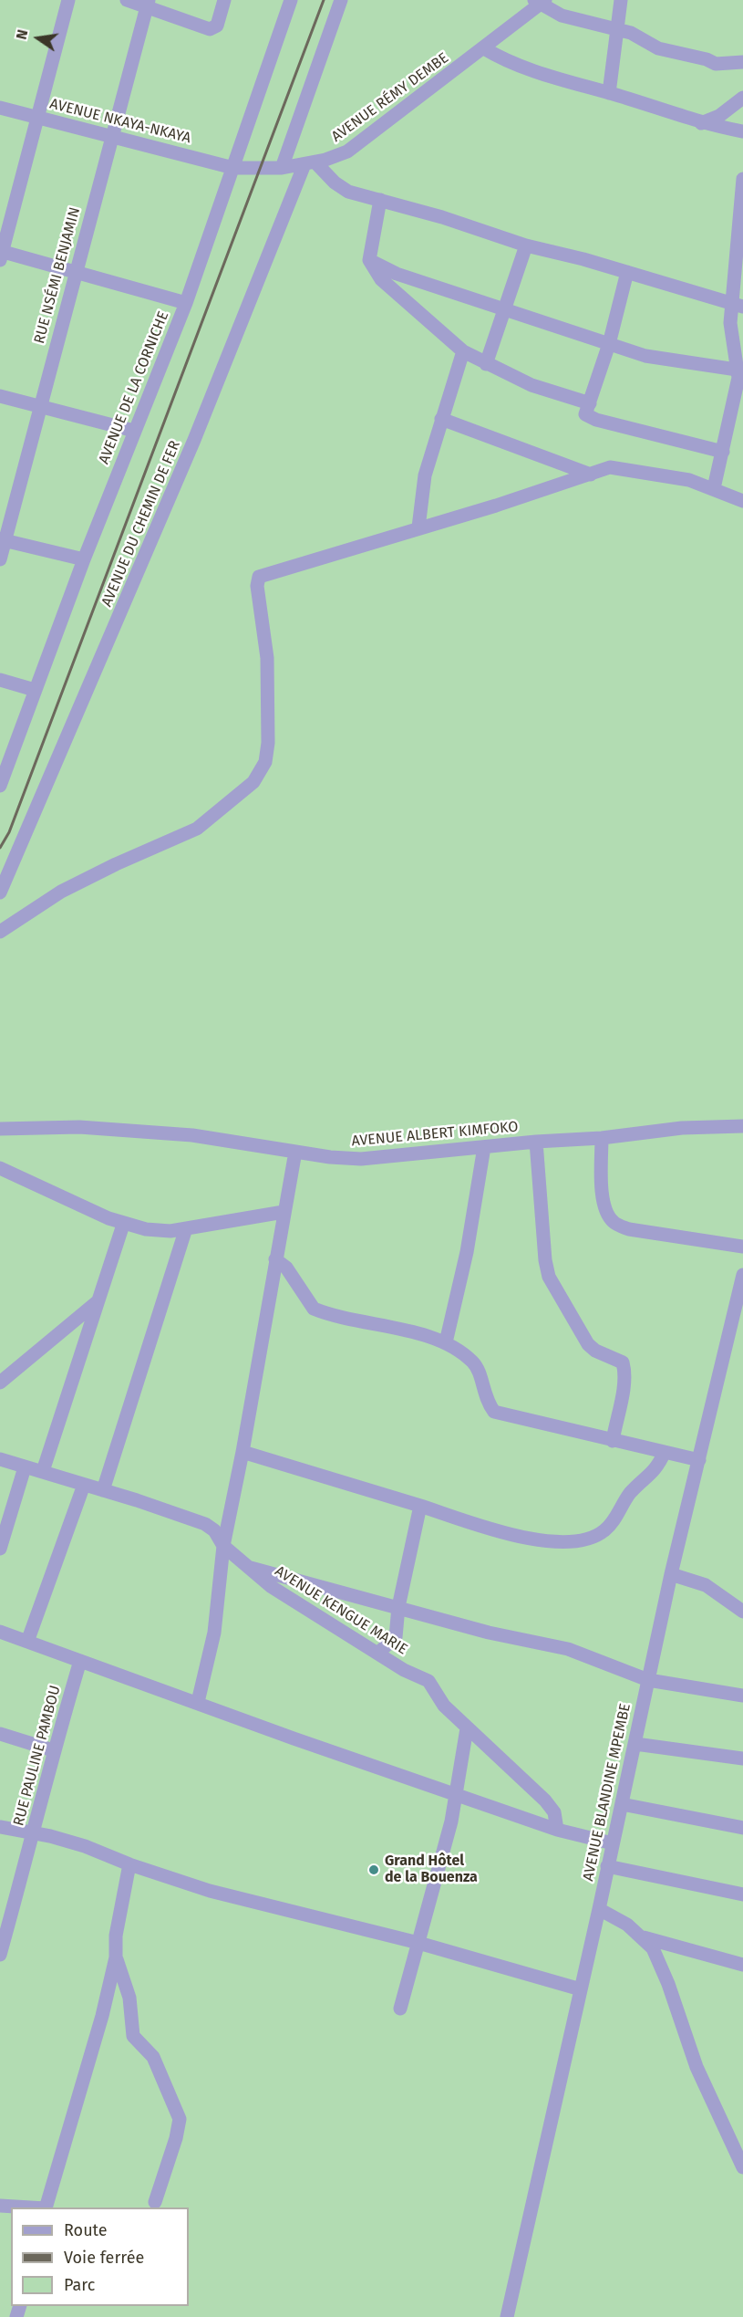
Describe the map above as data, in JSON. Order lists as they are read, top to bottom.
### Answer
{
  "streets": {
    "street": [
      "AVENUE RÉMY DEMBE",
      "AVENUE NKAYA-NKAYA",
      "RUE NSÉMI BENJAMIN",
      "AVENUE DE LA CORNICHE",
      "AVENUE DU CHEMIN DE FER",
      "AVENUE ALBERT KIMFOKO",
      "AVENUE KENGUE MARIE",
      "RUE PAULINE PAMBOU",
      "AVENUE BLANDINE MPEMBE"
    ]
  },
  "crossings": [
    ["AVENUE RÉMY DEMBE", "AVENUE NKAYA-NKAYA"],
    ["AVENUE RÉMY DEMBE", "AVENUE DE LA CORNICHE"],
    ["AVENUE RÉMY DEMBE", "AVENUE DU CHEMIN DE FER"],
    ["AVENUE NKAYA-NKAYA", "RUE NSÉMI BENJAMIN"],
    ["AVENUE NKAYA-NKAYA", "AVENUE DE LA CORNICHE"]
  ],
  "places": ["Grand Hôtel de la Bouenza"],
  "legend": ["Route", "Voie ferrée", "Parc"],
  "north": "left"
}
